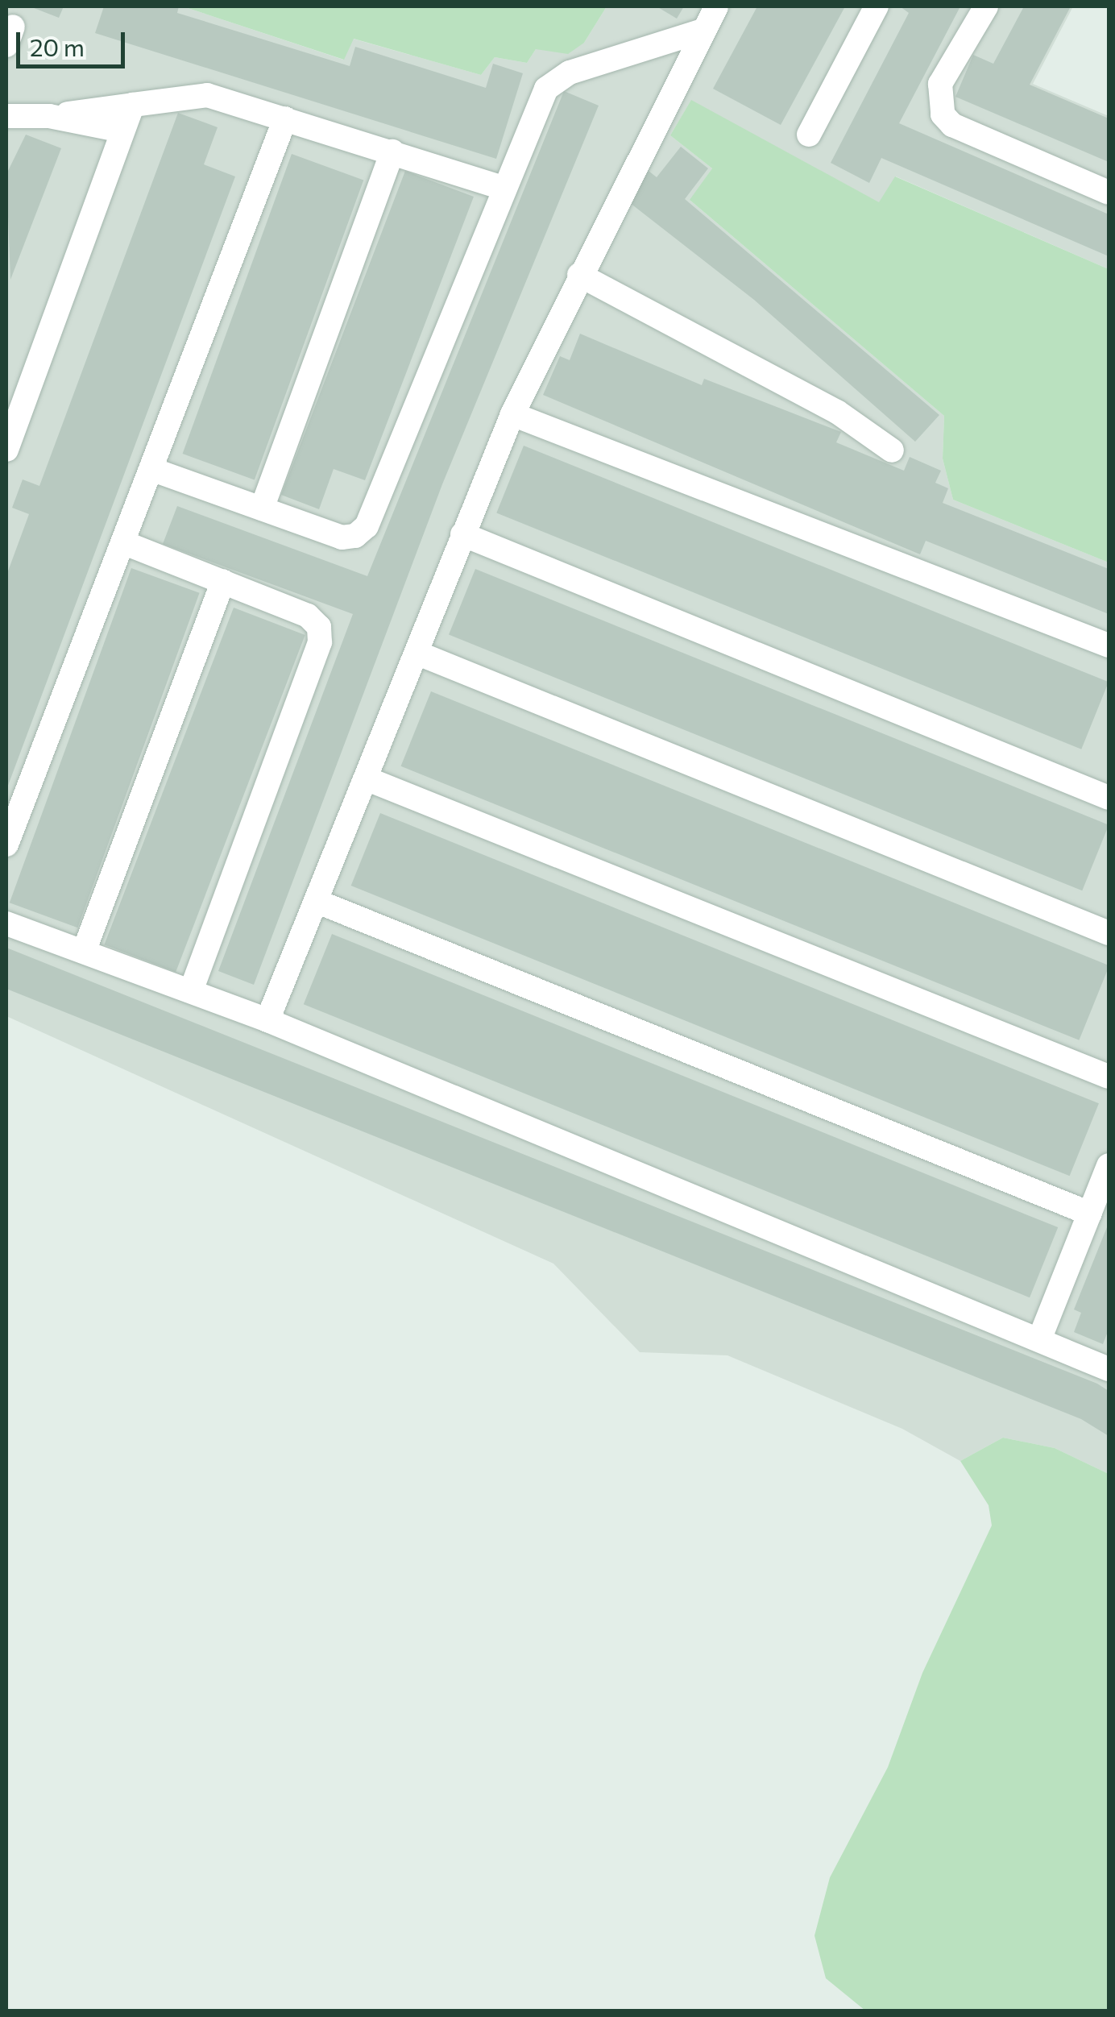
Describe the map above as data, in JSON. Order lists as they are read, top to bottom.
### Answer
{
  "scale_bar": "20 m"
}
